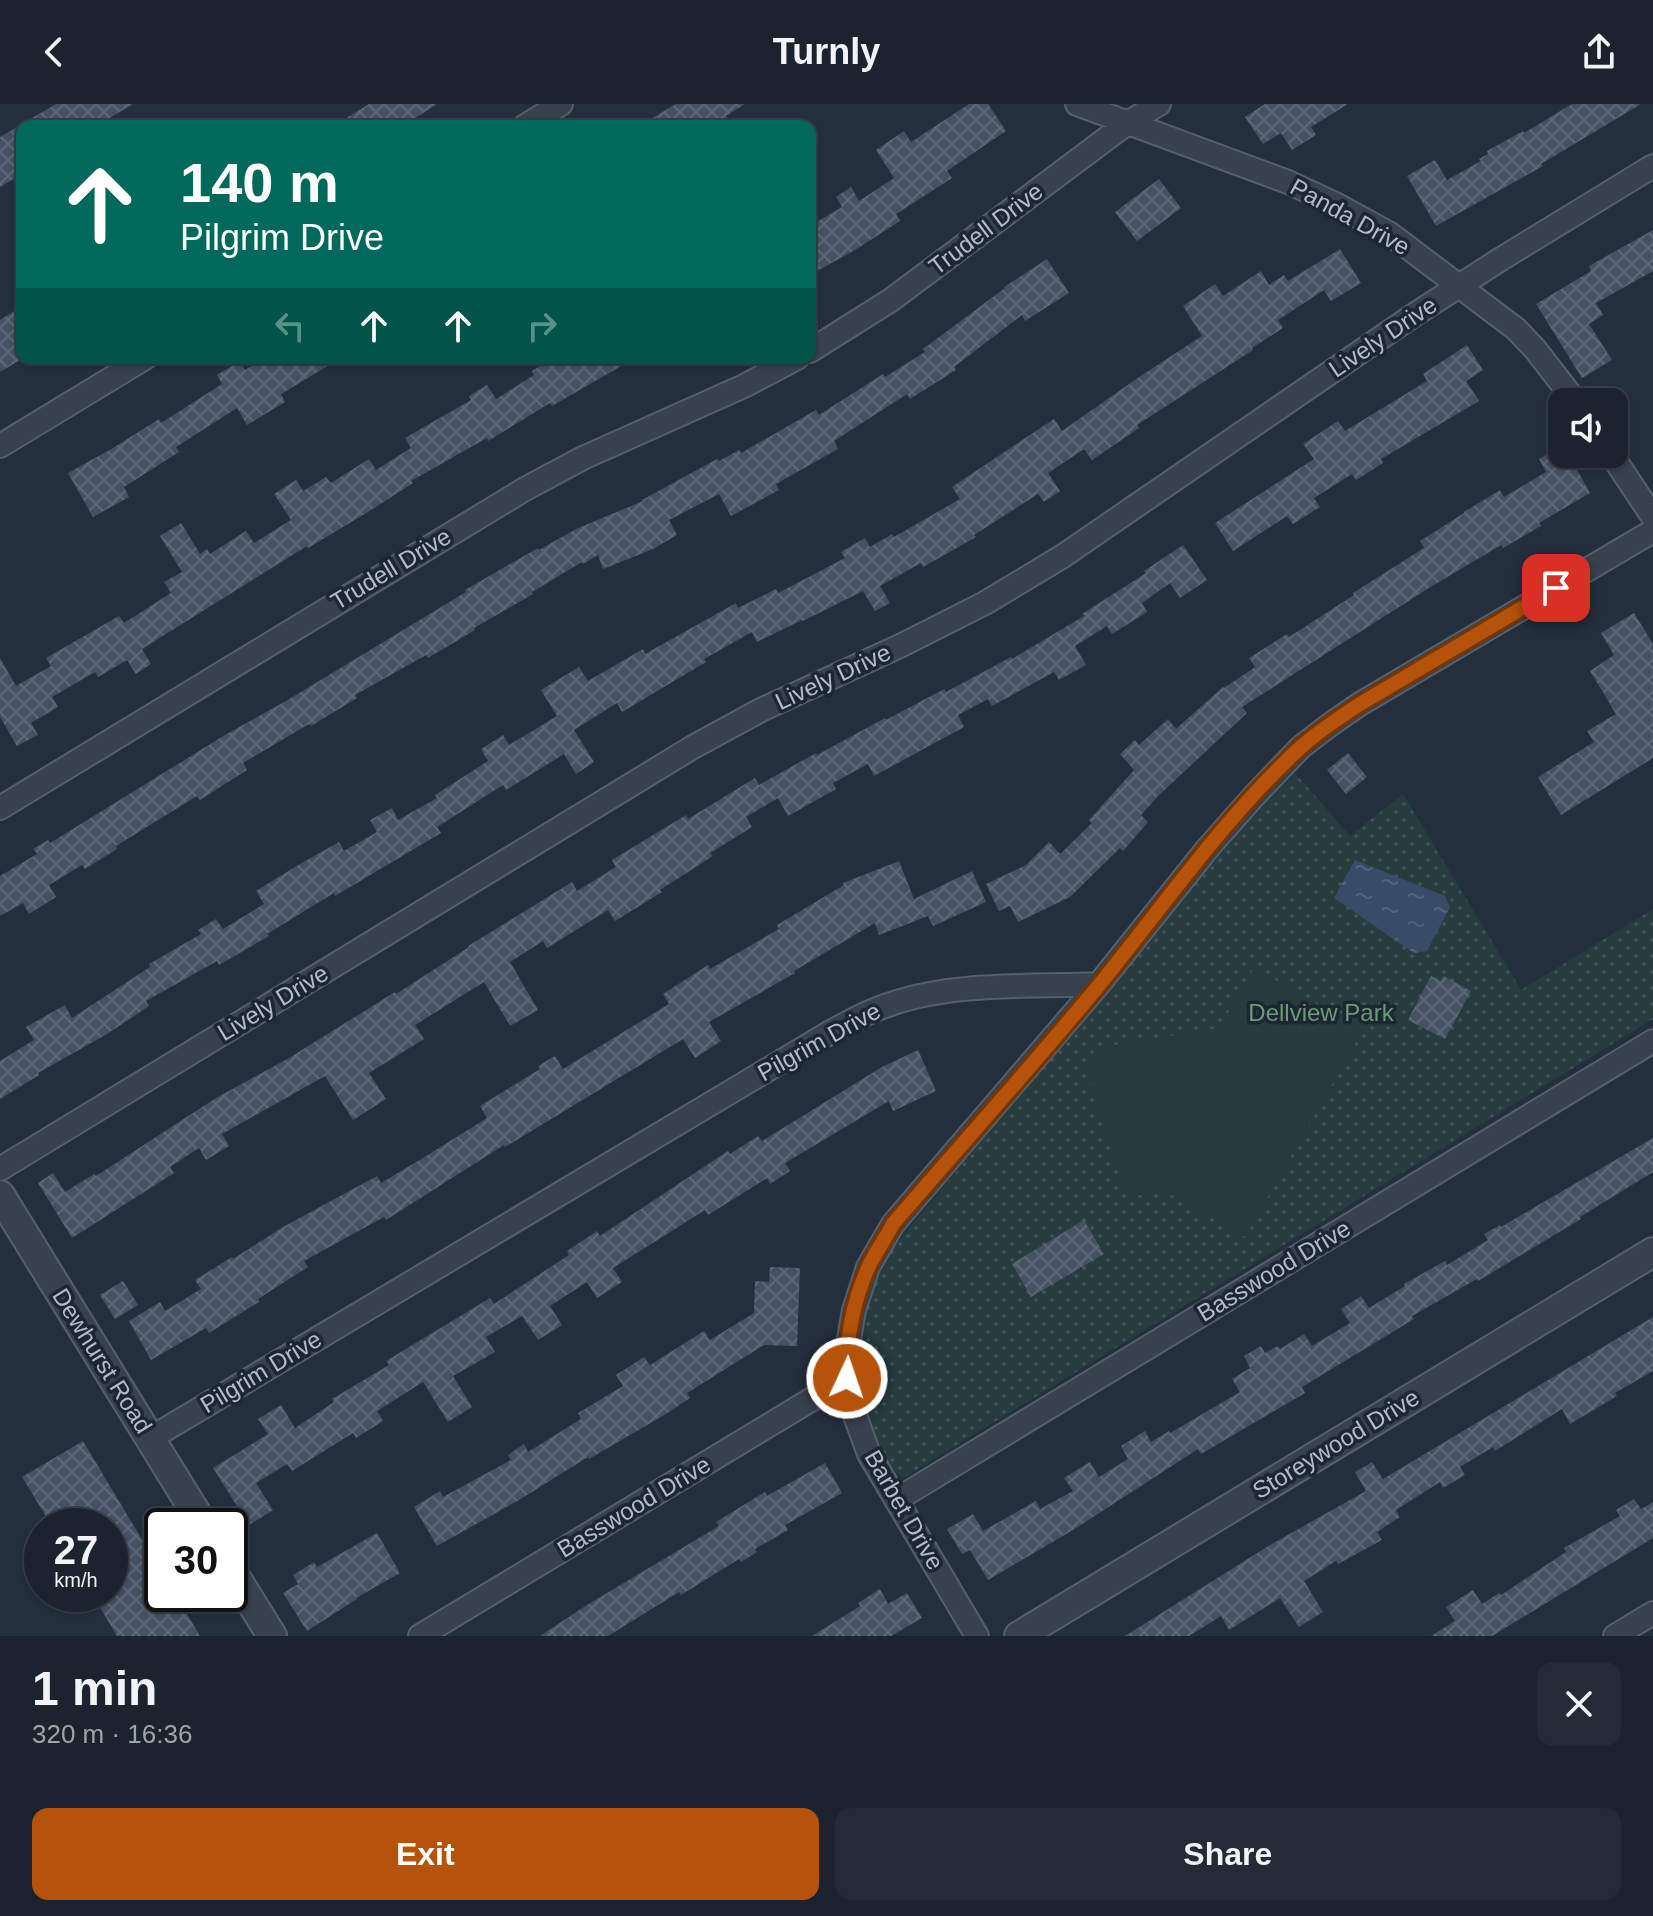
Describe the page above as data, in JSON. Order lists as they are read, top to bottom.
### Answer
{
  "streets": {
    "street": [
      "Panda Drive",
      "Trudell Drive",
      "Lively Drive",
      "Pilgrim Drive",
      "Basswood Drive",
      "Dewhurst Road",
      "Storeywood Drive",
      "Barbet Drive"
    ]
  },
  "crossings": [
    ["Panda Drive", "Trudell Drive"],
    ["Panda Drive", "Lively Drive"],
    ["Pilgrim Drive", "Dewhurst Road"],
    ["Pilgrim Drive", "Barbet Drive"],
    ["Basswood Drive", "Barbet Drive"]
  ],
  "parks": ["Dellview Park"],
  "page": {
    "header": "Turnly",
    "turn": ["140 m", "Pilgrim Drive"],
    "speed": "27 km/h",
    "limit": "30",
    "heading": ["1 min", "320 m · 16:36"],
    "buttons": ["Exit", "Share"]
  }
}
